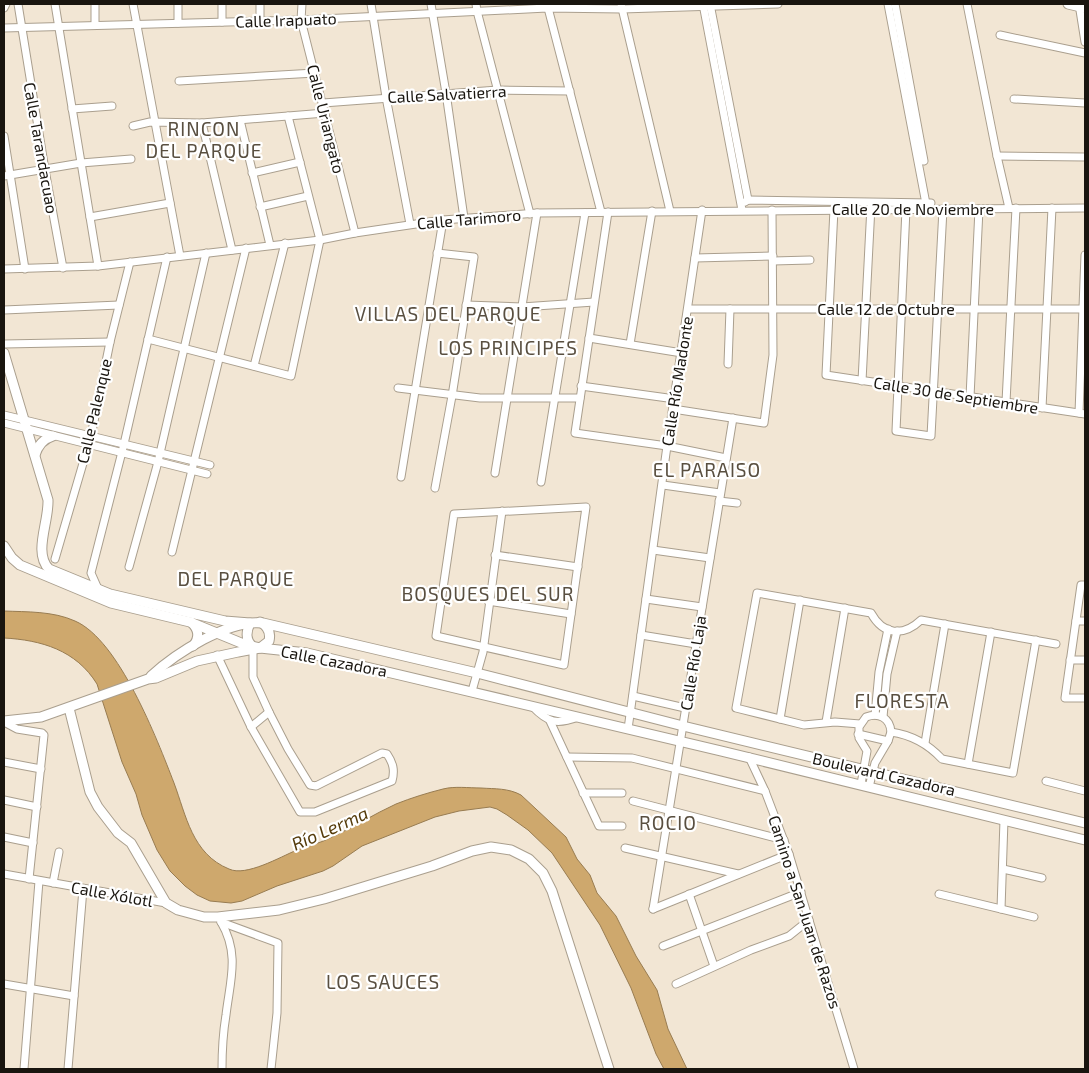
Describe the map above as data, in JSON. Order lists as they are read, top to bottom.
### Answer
{
  "streets": {
    "street": [
      "Calle Irapuato",
      "Calle Salvatierra",
      "Calle Uriangato",
      "Calle Tarandacuao",
      "Calle 20 de Noviembre",
      "Calle Tarimoro",
      "Calle 12 de Octubre",
      "Calle Río Madonte",
      "Calle 30 de Septiembre",
      "Calle Palenque",
      "Calle Cazadora",
      "Calle Río Laja",
      "Boulevard Cazadora",
      "Calle Xólotl",
      "Camino a San Juan de Razos"
    ]
  },
  "crossings": [
    ["Calle Irapuato", "Calle Uriangato"],
    ["Calle Irapuato", "Calle Tarandacuao"],
    ["Calle Salvatierra", "Calle Uriangato"],
    ["Calle Uriangato", "Calle Tarimoro"],
    ["Calle Tarandacuao", "Calle Tarimoro"],
    ["Calle 20 de Noviembre", "Calle Tarimoro"],
    ["Calle Tarimoro", "Calle Río Madonte"],
    ["Calle Tarimoro", "Calle Palenque"],
    ["Calle 12 de Octubre", "Calle Río Madonte"],
    ["Calle 12 de Octubre", "Calle 30 de Septiembre"],
    ["Calle Río Madonte", "Calle Cazadora"],
    ["Calle Cazadora", "Calle Río Laja"],
    ["Calle Cazadora", "Boulevard Cazadora"],
    ["Calle Cazadora", "Camino a San Juan de Razos"],
    ["Calle Río Laja", "Boulevard Cazadora"],
    ["Boulevard Cazadora", "Camino a San Juan de Razos"]
  ],
  "districts": [
    "RINCON DEL PARQUE",
    "VILLAS DEL PARQUE",
    "LOS PRINCIPES",
    "EL PARAISO",
    "DEL PARQUE",
    "BOSQUES DEL SUR",
    "FLORESTA",
    "ROCIO",
    "LOS SAUCES"
  ],
  "water": ["Río Lerma"]
}
